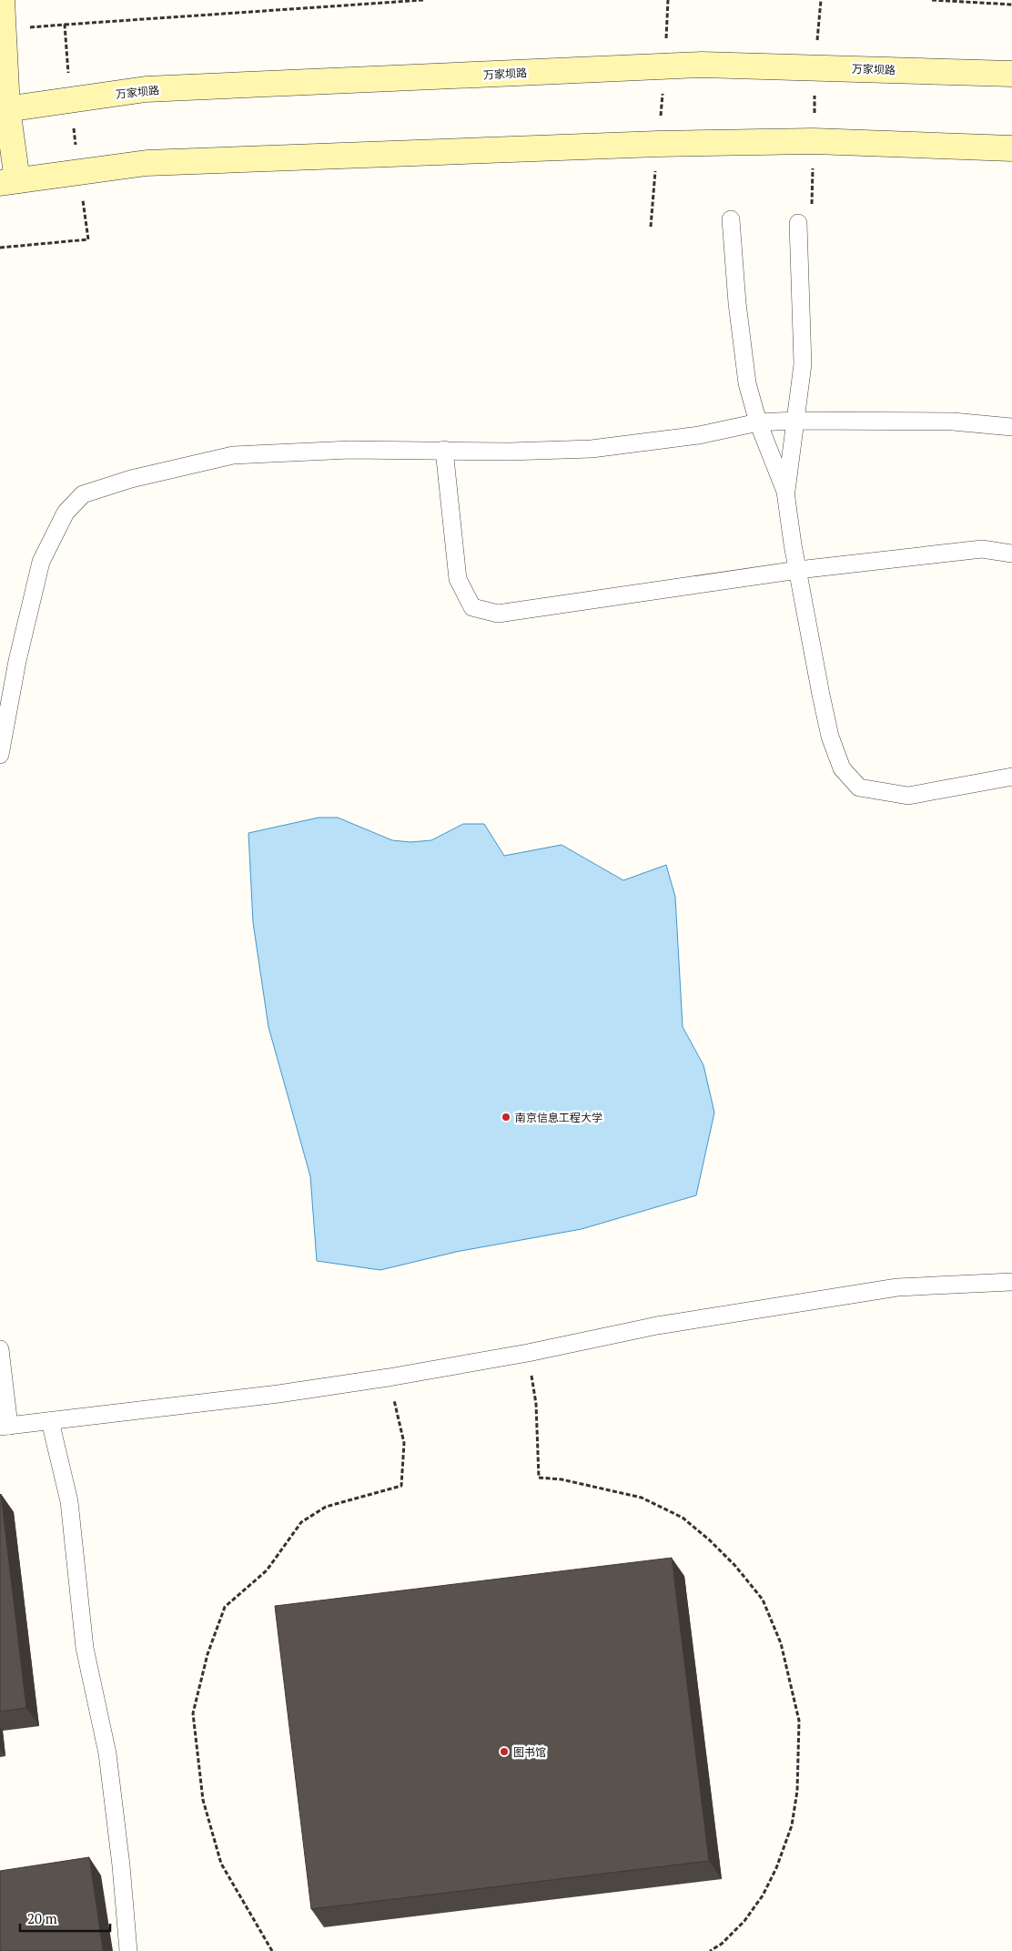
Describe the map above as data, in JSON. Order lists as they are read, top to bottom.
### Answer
{
  "streets": {
    "main road": ["万家坝路"]
  },
  "places": ["南京信息工程大学", "图书馆"],
  "scale_bar": "20 m"
}
